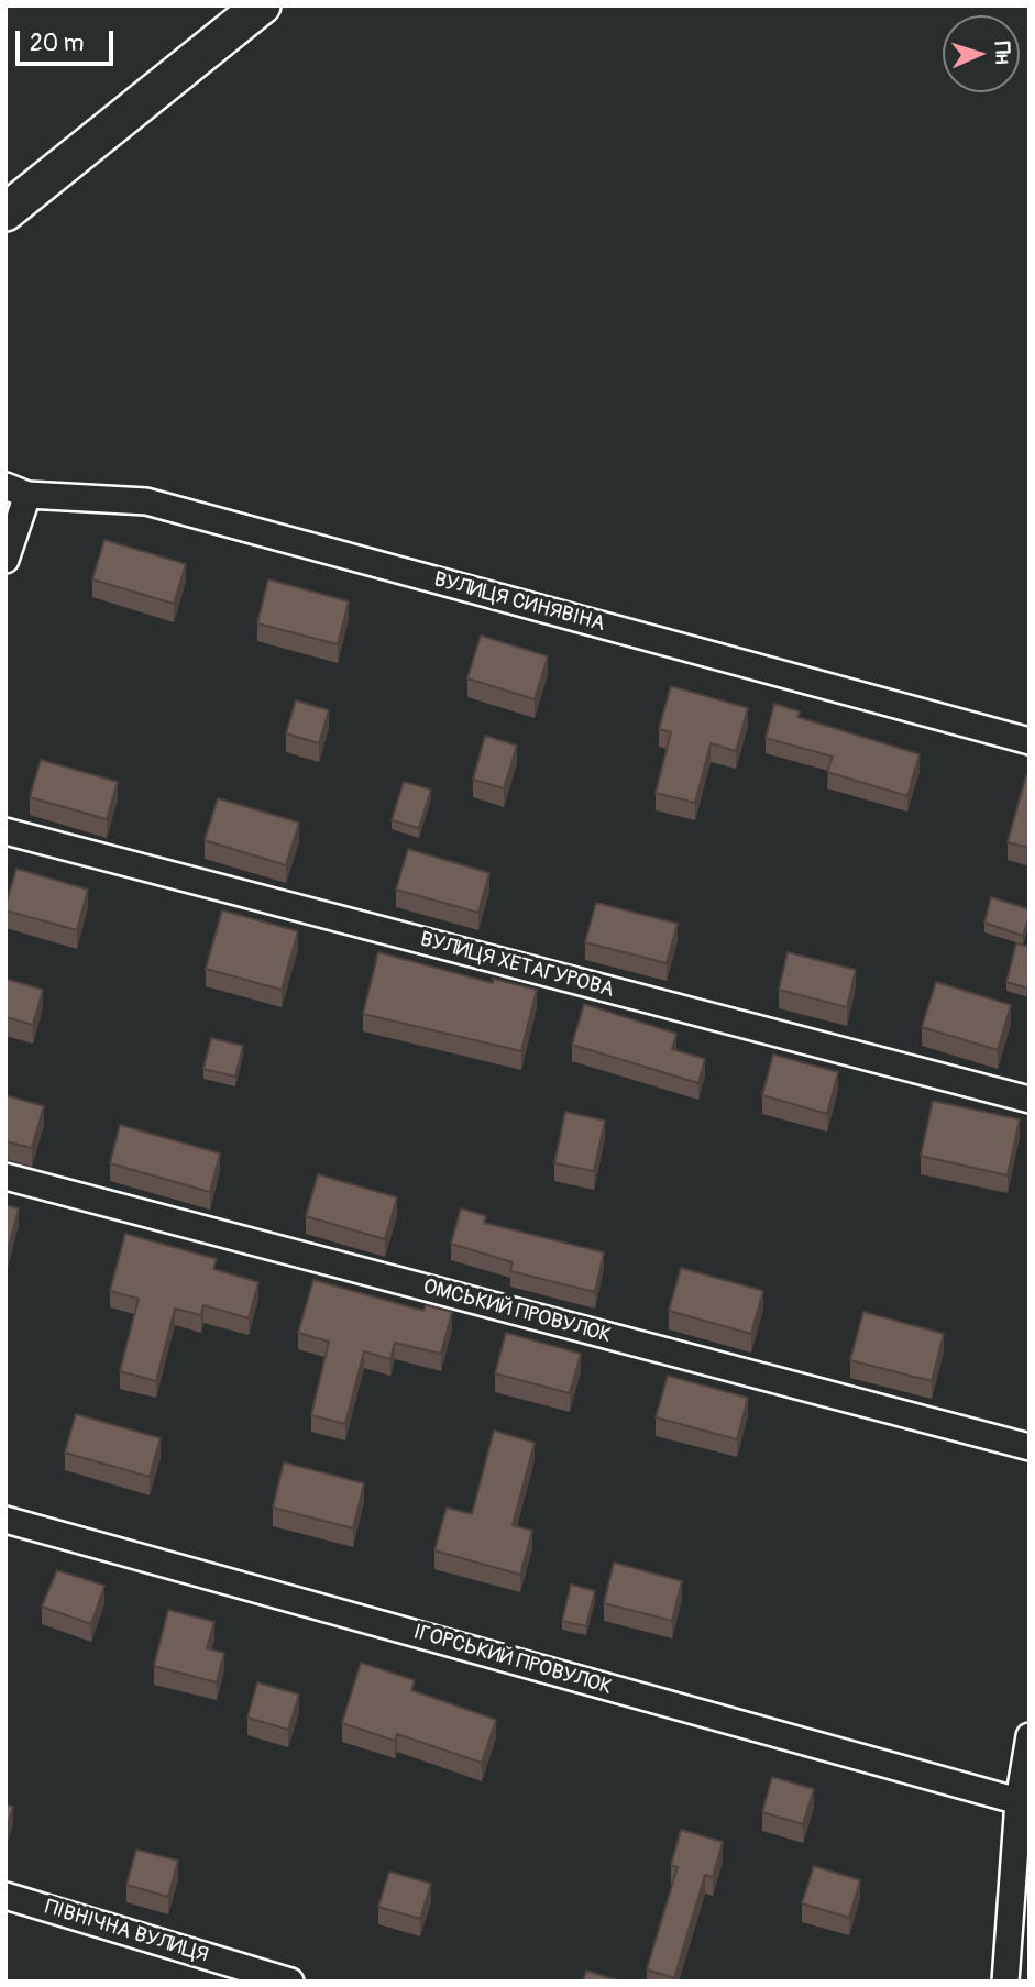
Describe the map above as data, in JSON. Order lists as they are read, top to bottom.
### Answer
{
  "streets": {
    "street": [
      "ВУЛИЦЯ СИНЯВІНА",
      "ВУЛИЦЯ ХЕТАГУРОВА",
      "ОМСЬКИЙ ПРОВУЛОК",
      "ІГОРСЬКИЙ ПРОВУЛОК",
      "ПІВНІЧНА ВУЛИЦЯ"
    ]
  },
  "scale_bar": "20 m",
  "north": "right"
}
